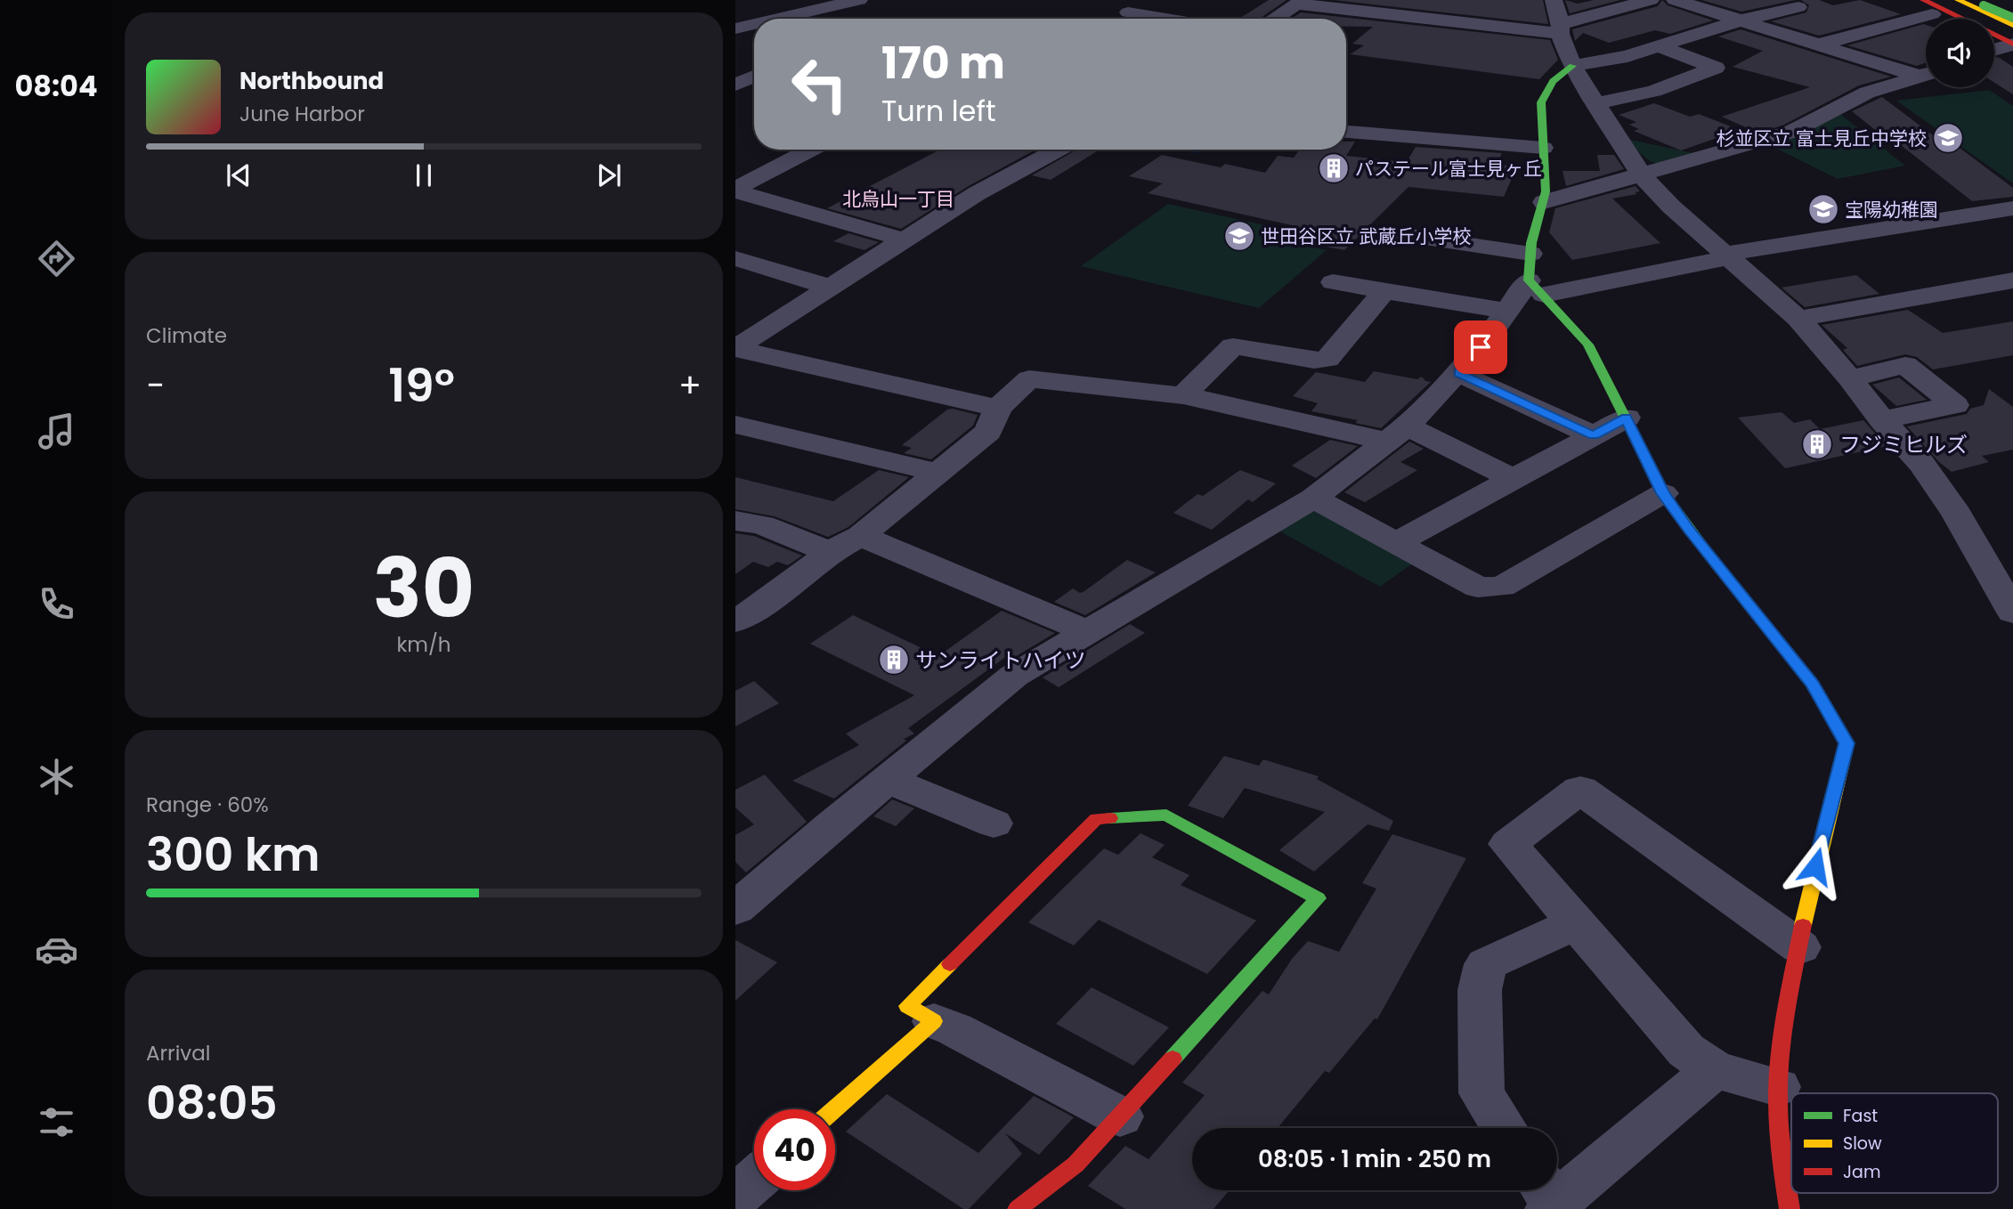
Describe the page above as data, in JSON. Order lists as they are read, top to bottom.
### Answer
{
  "districts": ["北烏山一丁目"],
  "places": {
    "school or university": ["杉並区立 富士見丘中学校", "宝陽幼稚園", "世田谷区立 武蔵丘小学校"],
    "building": ["パステール富士見ヶ丘", "フジミヒルズ", "サンライトハイツ"]
  },
  "legend": ["Fast", "Slow", "Jam"],
  "page": {
    "tabs": "08:04",
    "turn": ["170 m", "Turn left"],
    "song": ["Northbound", "June Harbor"],
    "tile": [
      "Climate",
      ["30", "km/h"],
      ["Range · 60%", "300 km"],
      ["Arrival", "08:05"]
    ],
    "heat": ["−", "19°", "+"],
    "limit": "40",
    "trip": "08:05 · 1 min · 250 m"
  }
}
